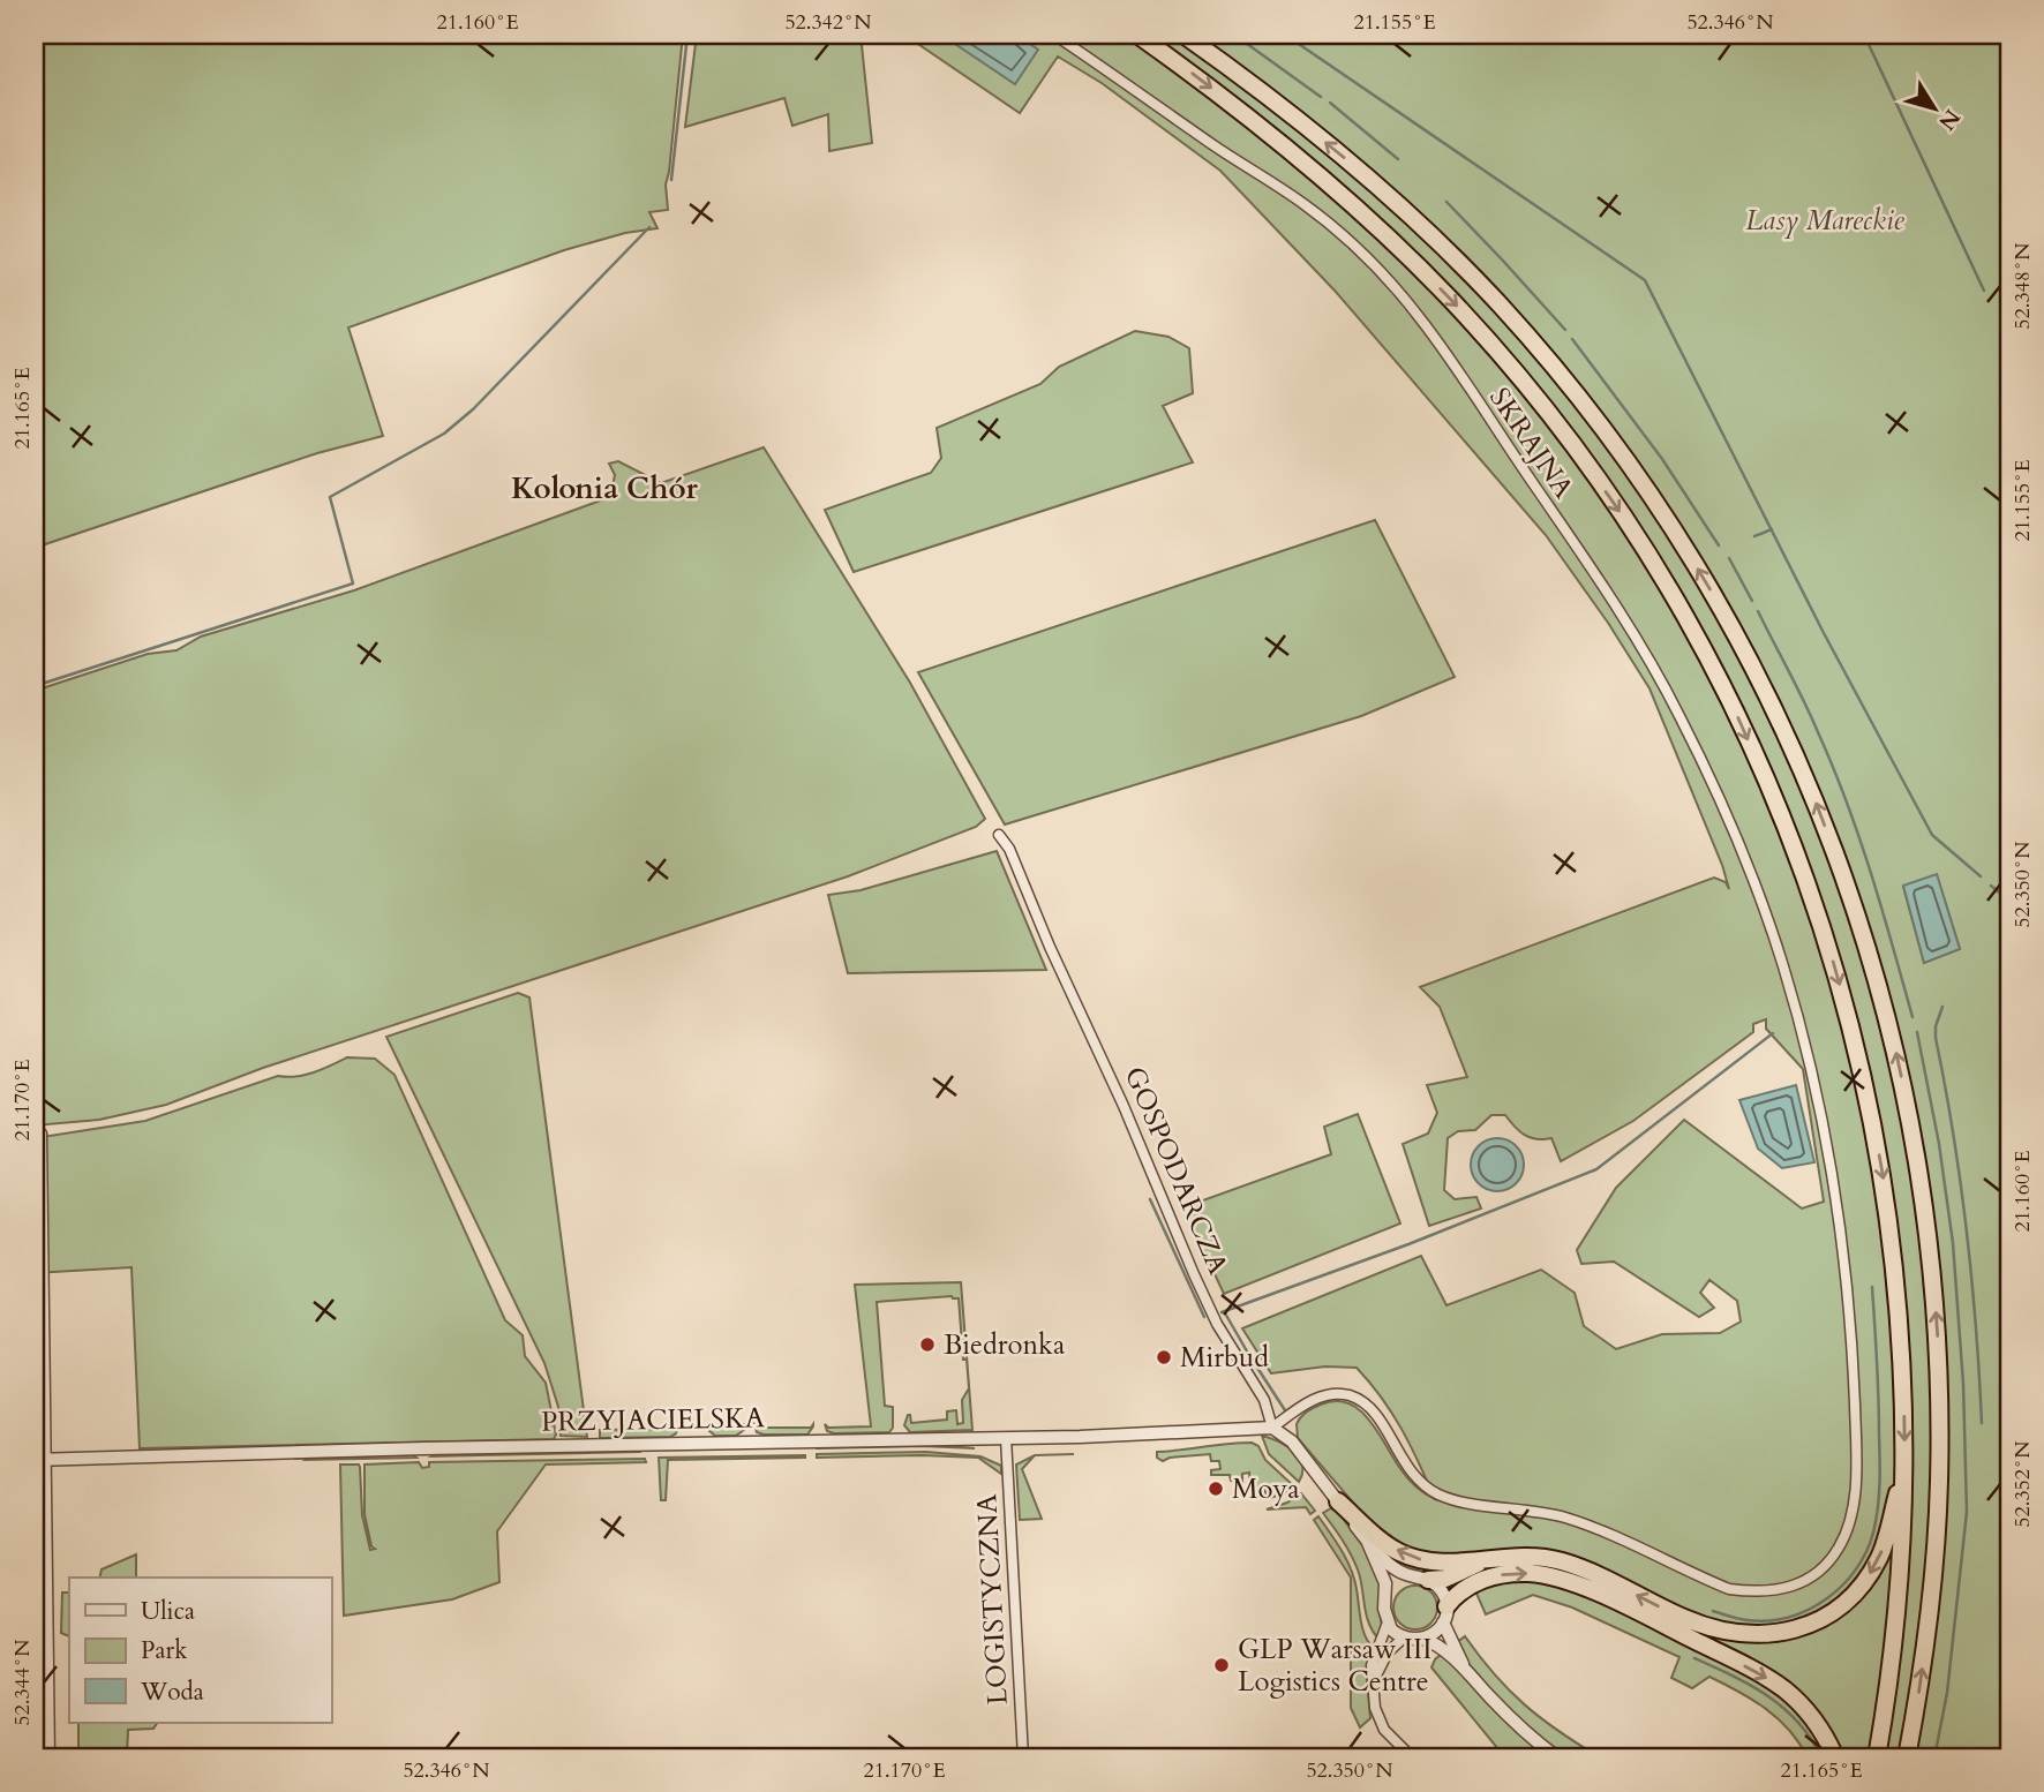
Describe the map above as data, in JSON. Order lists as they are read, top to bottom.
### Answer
{
  "streets": {
    "street": [
      "SKRAJNA",
      "GOSPODARCZA",
      "PRZYJACIELSKA",
      "LOGISTYCZNA"
    ]
  },
  "crossings": [
    ["SKRAJNA", "GOSPODARCZA"],
    ["SKRAJNA", "PRZYJACIELSKA"],
    ["GOSPODARCZA", "PRZYJACIELSKA"],
    ["PRZYJACIELSKA", "LOGISTYCZNA"]
  ],
  "districts": ["Kolonia Chór"],
  "parks": ["Lasy Mareckie"],
  "places": [
    "Biedronka",
    "Mirbud",
    "Moya",
    "GLP Warsaw III Logistics Centre"
  ],
  "legend": ["Ulica", "Park", "Woda"],
  "north": "bottom right",
  "coordinates": [
    "21.160°E",
    "52.342°N",
    "21.155°E",
    "52.346°N",
    "52.348°N",
    "21.165°E",
    "52.350°N",
    "21.170°E",
    "52.352°N",
    "52.344°N"
  ]
}
